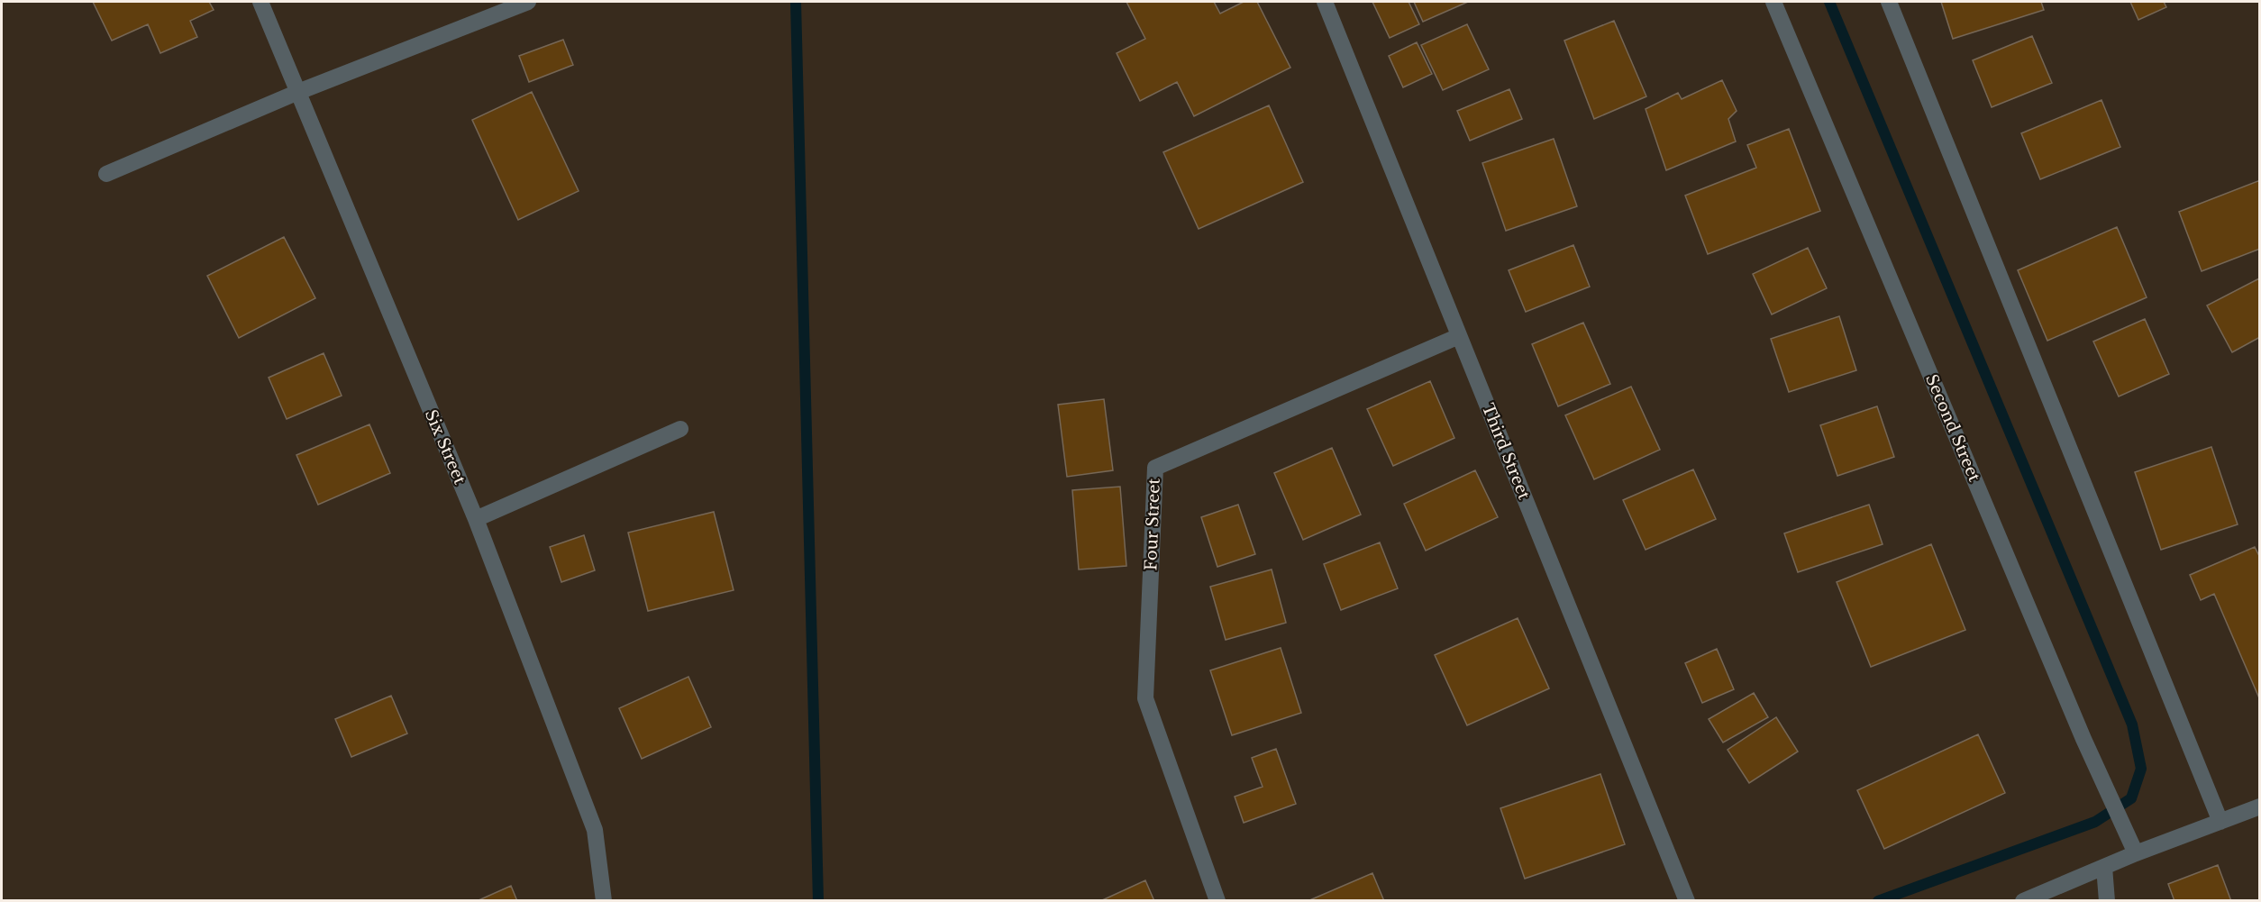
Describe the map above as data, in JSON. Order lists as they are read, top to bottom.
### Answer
{
  "streets": {
    "street": [
      "Second Street",
      "Six Street",
      "Third Street",
      "Four Street"
    ]
  },
  "crossings": [
    ["Third Street", "Four Street"]
  ]
}
